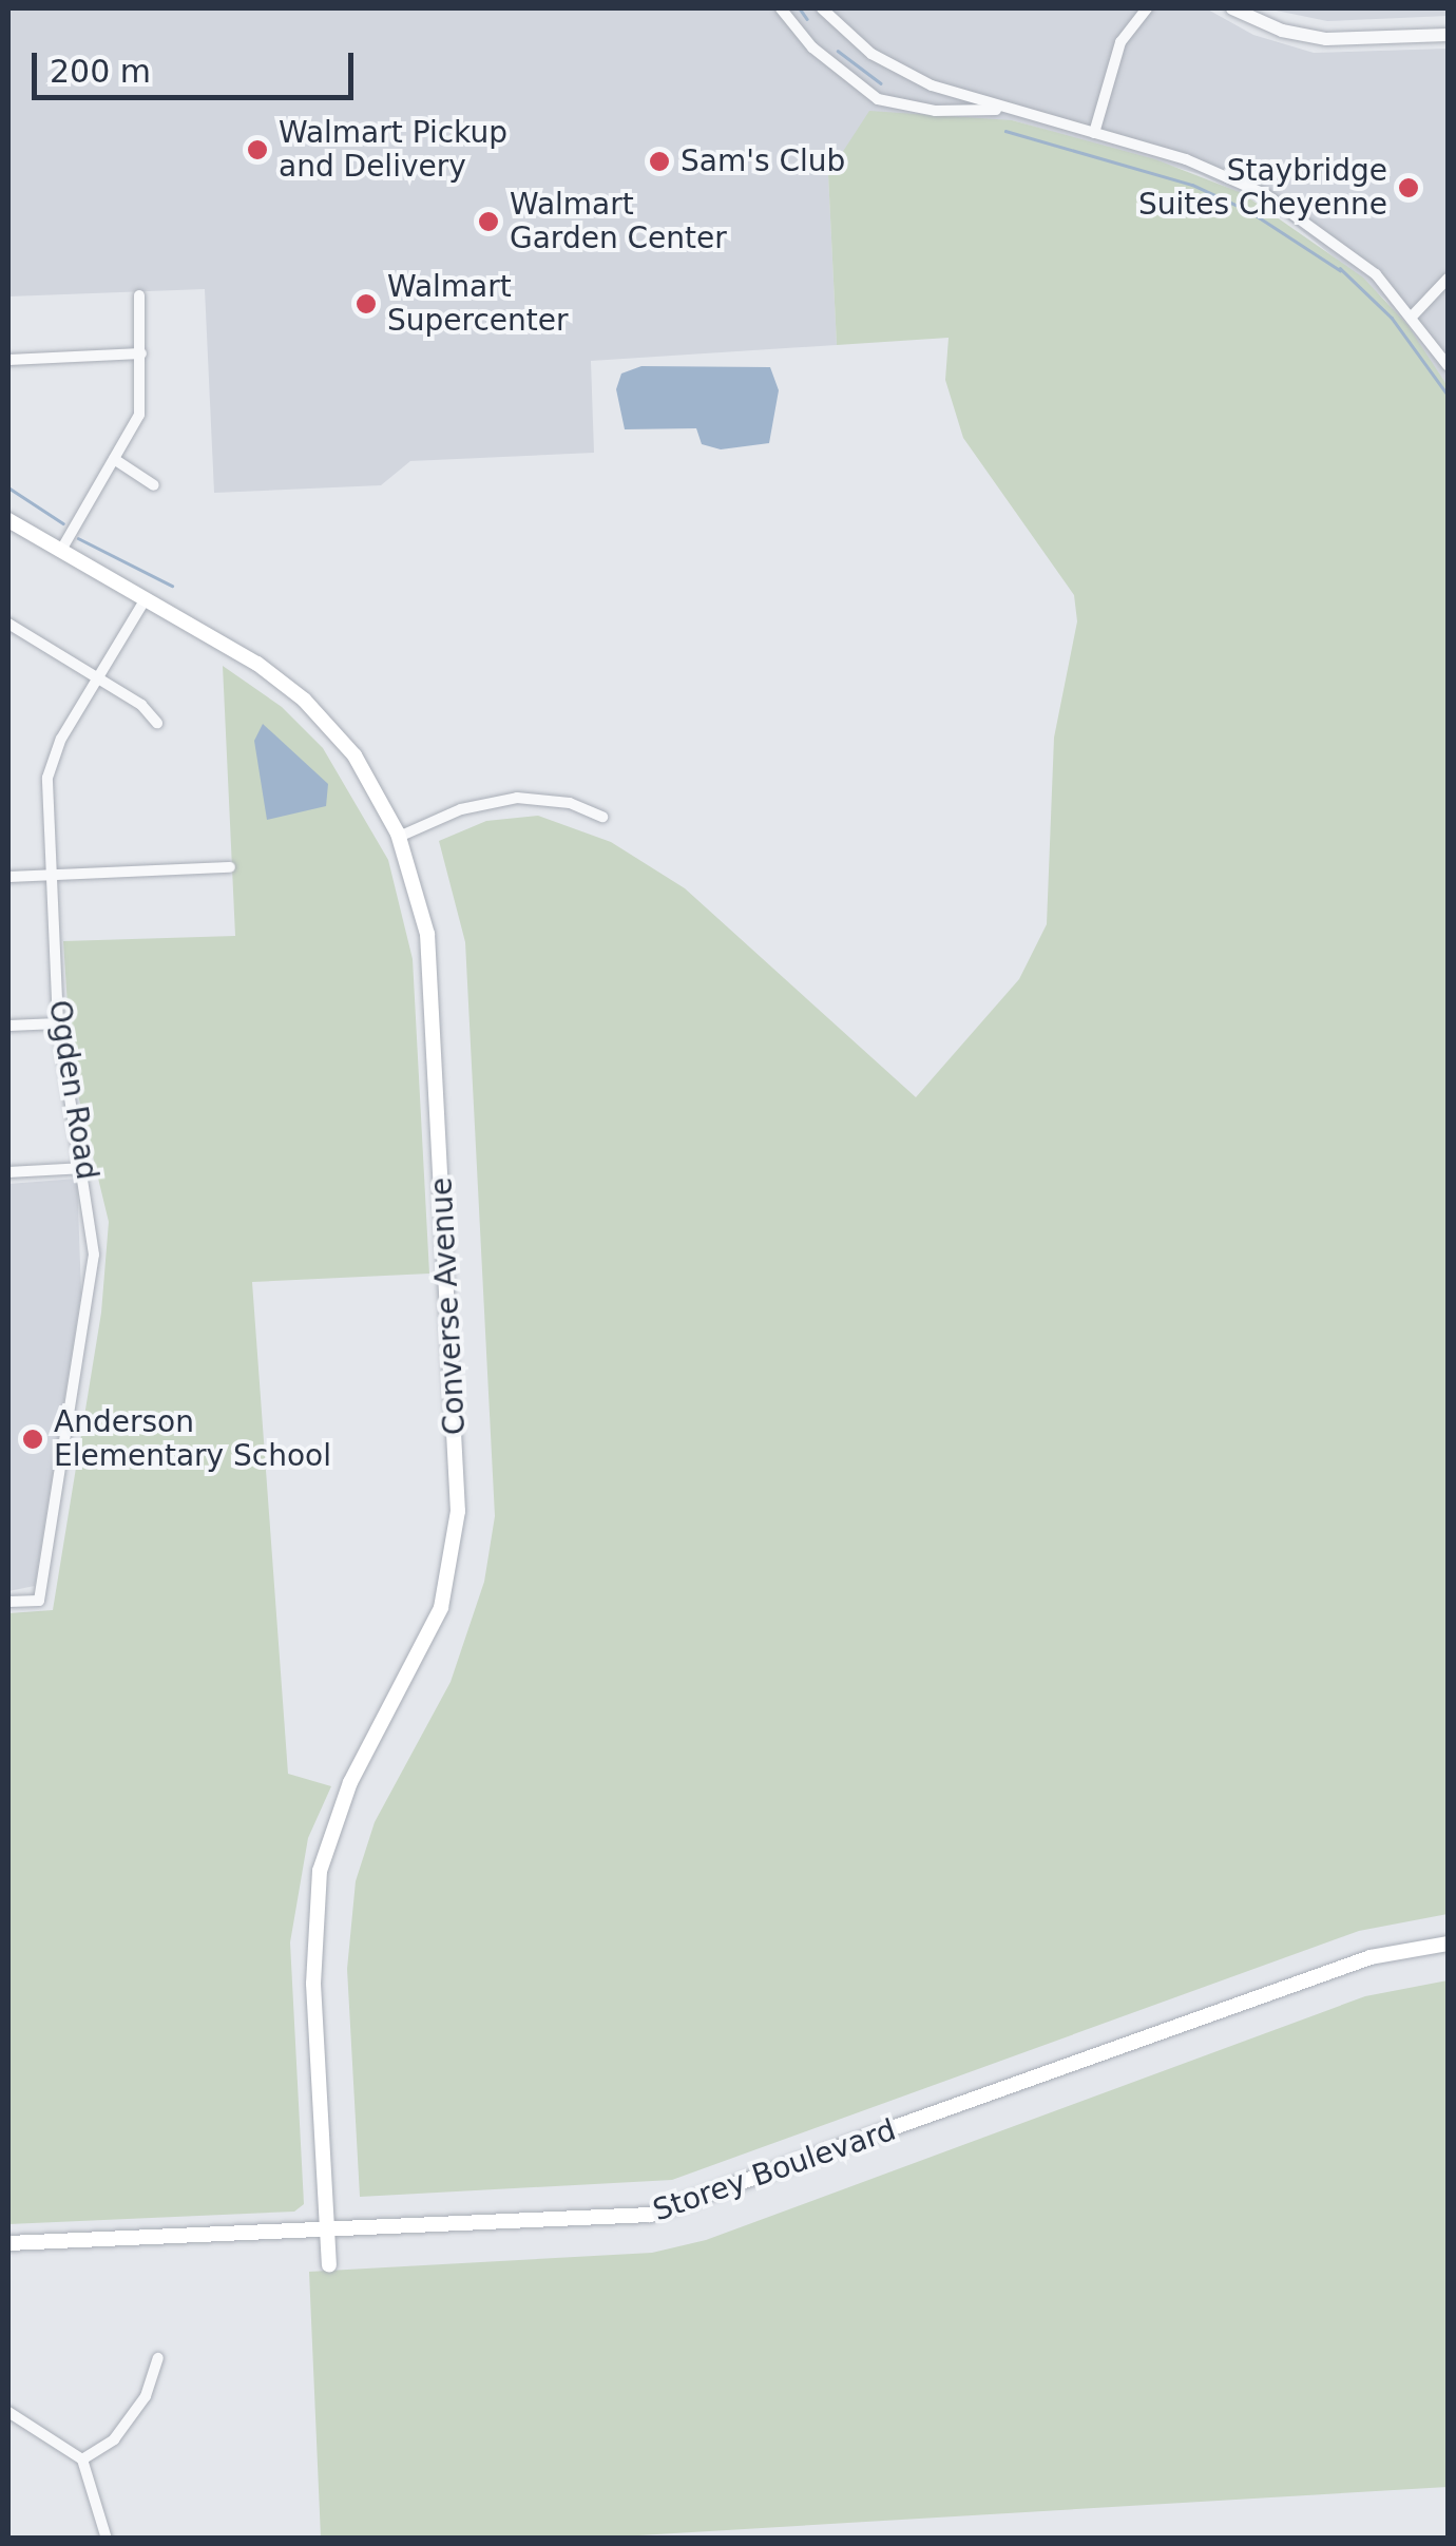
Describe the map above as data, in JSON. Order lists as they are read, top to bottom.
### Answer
{
  "streets": {
    "main road": ["Converse Avenue", "Storey Boulevard"],
    "street": ["Ogden Road"]
  },
  "crossings": [
    ["Ogden Road", "Converse Avenue"],
    ["Converse Avenue", "Storey Boulevard"]
  ],
  "places": [
    "Walmart Pickup and Delivery",
    "Sam's Club",
    "Staybridge Suites Cheyenne",
    "Walmart Garden Center",
    "Walmart Supercenter",
    "Anderson Elementary School"
  ],
  "scale_bar": "200 m"
}
